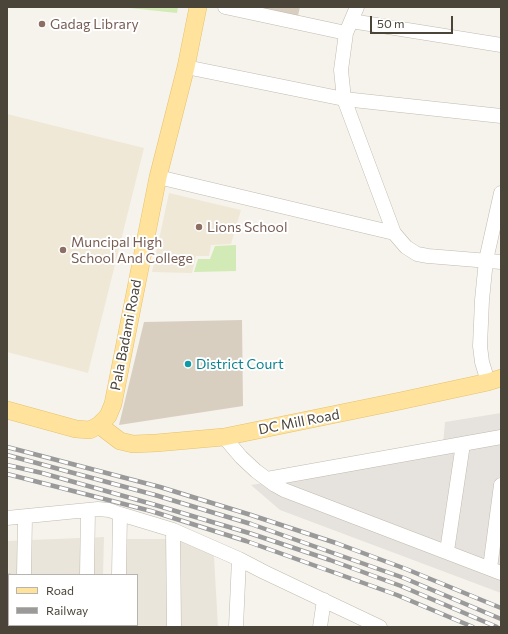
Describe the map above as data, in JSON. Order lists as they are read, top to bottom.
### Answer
{
  "streets": {
    "main road": ["Pala Badami Road", "DC Mill Road"]
  },
  "crossings": [
    ["Pala Badami Road", "DC Mill Road"]
  ],
  "places": [
    "Gadag Library",
    "Lions School",
    "Muncipal High School And College",
    "District Court"
  ],
  "legend": ["Road", "Railway"],
  "scale_bar": "50 m"
}
